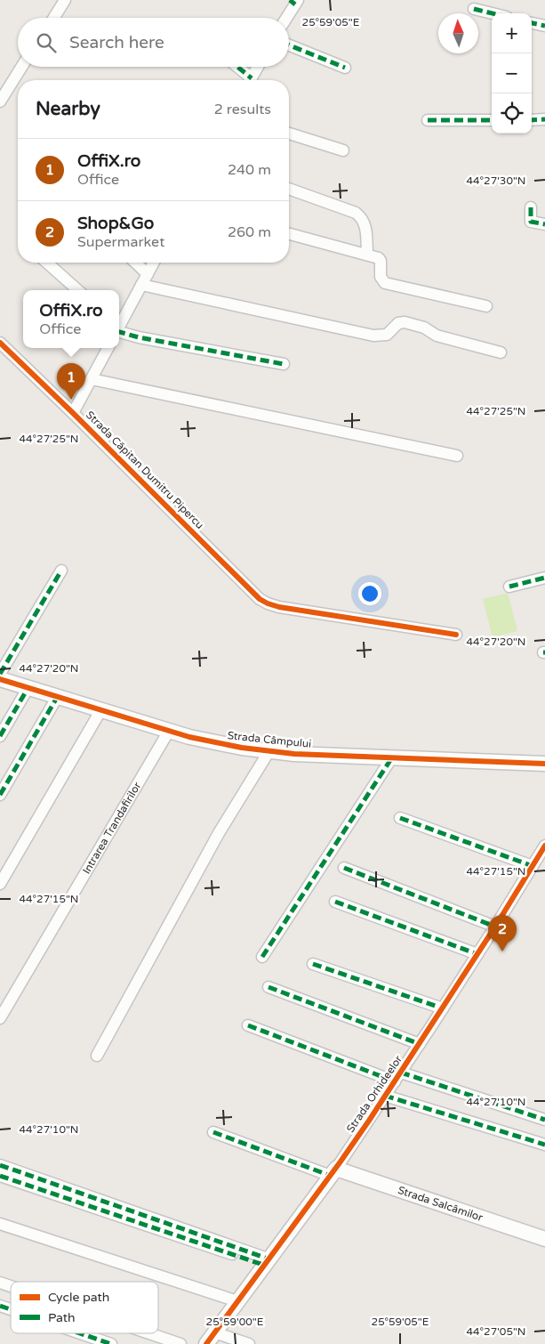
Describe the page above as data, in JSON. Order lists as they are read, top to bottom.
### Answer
{
  "streets": {
    "street": [
      "Strada Căpitan Dumitru Pipercu",
      "Strada Câmpului",
      "Intrarea Trandafirilor",
      "Strada Orhideelor",
      "Strada Salcâmilor"
    ]
  },
  "crossings": [
    ["Strada Câmpului", "Intrarea Trandafirilor"],
    ["Strada Orhideelor", "Strada Salcâmilor"]
  ],
  "legend": ["Cycle path", "Path"],
  "north": "top",
  "page": {
    "map_buttons": ["+", "−"],
    "search": "Search here",
    "heading": ["Nearby", "2 results"],
    "list": [
      {
        "mark": "1",
        "name": "OffiX.ro",
        "note": "Office",
        "value": "240 m"
      },
      {
        "mark": "2",
        "name": "Shop&Go",
        "note": "Supermarket",
        "value": "260 m"
      }
    ],
    "popup": ["OffiX.ro", "Office"],
    "pins": ["1", "2"]
  },
  "coordinates": [
    "25°59'05\"E",
    "44°27'30\"N",
    "44°27'25\"N",
    "44°27'20\"N",
    "44°27'15\"N",
    "44°27'10\"N",
    "25°59'00\"E",
    "44°27'05\"N"
  ]
}
